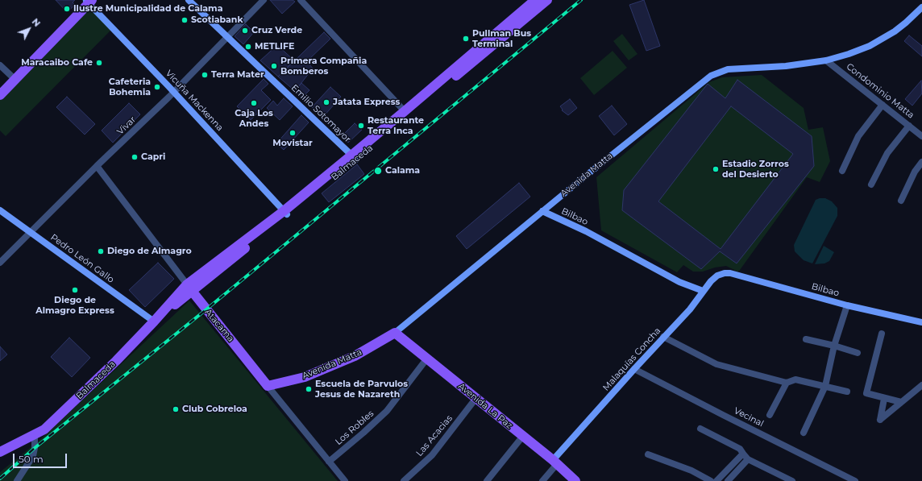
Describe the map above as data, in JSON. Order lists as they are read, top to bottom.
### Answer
{
  "streets": {
    "main road": [
      "Balmaceda",
      "Avenida Matta",
      "Atacama",
      "Avenida La Paz"
    ],
    "street": [
      "Condominio Matta",
      "Vicuña Mackenna",
      "Emilio Sotomayor",
      "Vivar",
      "Bilbao",
      "Pedro León Gallo",
      "Malaquías Concha",
      "Vecinal",
      "Los Robles",
      "Las Acacias"
    ]
  },
  "crossings": [
    ["Condominio Matta", "Avenida Matta"],
    ["Vicuña Mackenna", "Vivar"],
    ["Vicuña Mackenna", "Balmaceda"],
    ["Emilio Sotomayor", "Vivar"],
    ["Emilio Sotomayor", "Balmaceda"],
    ["Vivar", "Pedro León Gallo"],
    ["Vivar", "Atacama"],
    ["Balmaceda", "Pedro León Gallo"],
    ["Balmaceda", "Atacama"],
    ["Avenida Matta", "Bilbao"],
    ["Avenida Matta", "Atacama"],
    ["Avenida Matta", "Avenida La Paz"],
    ["Bilbao", "Malaquías Concha"],
    ["Atacama", "Los Robles"],
    ["Malaquías Concha", "Avenida La Paz"],
    ["Malaquías Concha", "Vecinal"],
    ["Avenida La Paz", "Los Robles"],
    ["Avenida La Paz", "Las Acacias"]
  ],
  "places": [
    "Ilustre Municipalidad de Calama",
    "Scotiabank",
    "Cruz Verde",
    "Pullman Bus Terminal",
    "METLIFE",
    "Maracaibo Cafe",
    "Primera Compañia Bomberos",
    "Terra Mater",
    "Cafeteria Bohemia",
    "Jatata Express",
    "Caja Los Andes",
    "Restaurante Terra Inca",
    "Movistar",
    "Capri",
    "Estadio Zorros del Desierto",
    "Calama",
    "Diego de Almagro",
    "Diego de Almagro Express",
    "Escuela de Parvulos Jesus de Nazareth",
    "Club Cobreloa"
  ],
  "scale_bar": "50 m",
  "north": "top right"
}
